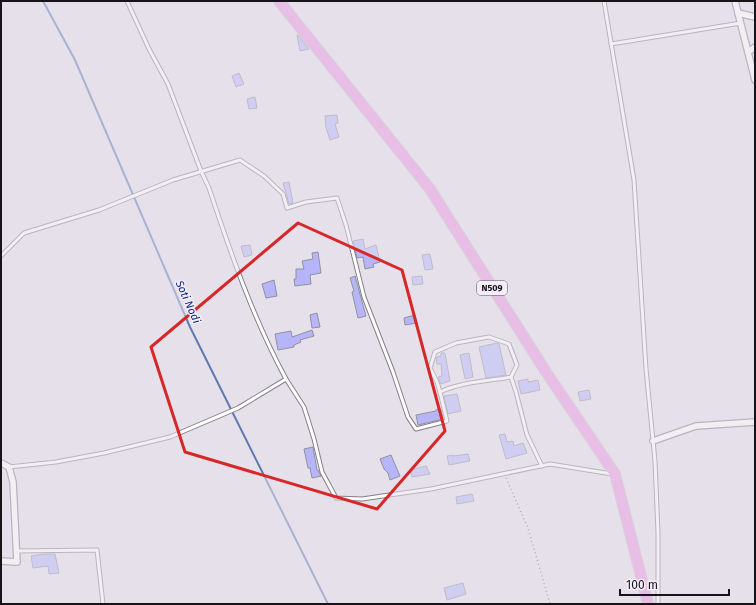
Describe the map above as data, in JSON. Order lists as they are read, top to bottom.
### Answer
{
  "streets": {
    "highway": ["N509"]
  },
  "water": ["Soti Nodi"],
  "scale_bar": "100 m"
}
